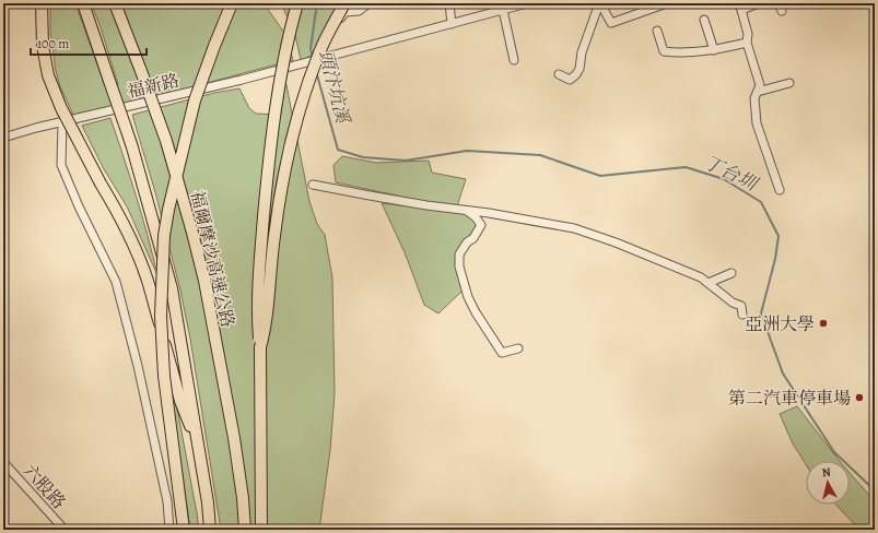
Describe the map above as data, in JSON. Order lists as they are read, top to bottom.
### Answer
{
  "streets": {
    "highway": ["福爾摩沙高速公路"],
    "street": ["福新路", "六股路"]
  },
  "water": ["頭汴坑溪", "丁台圳"],
  "places": ["亞洲大學", "第二汽車停車場"],
  "scale_bar": "100 m",
  "north": "top"
}
